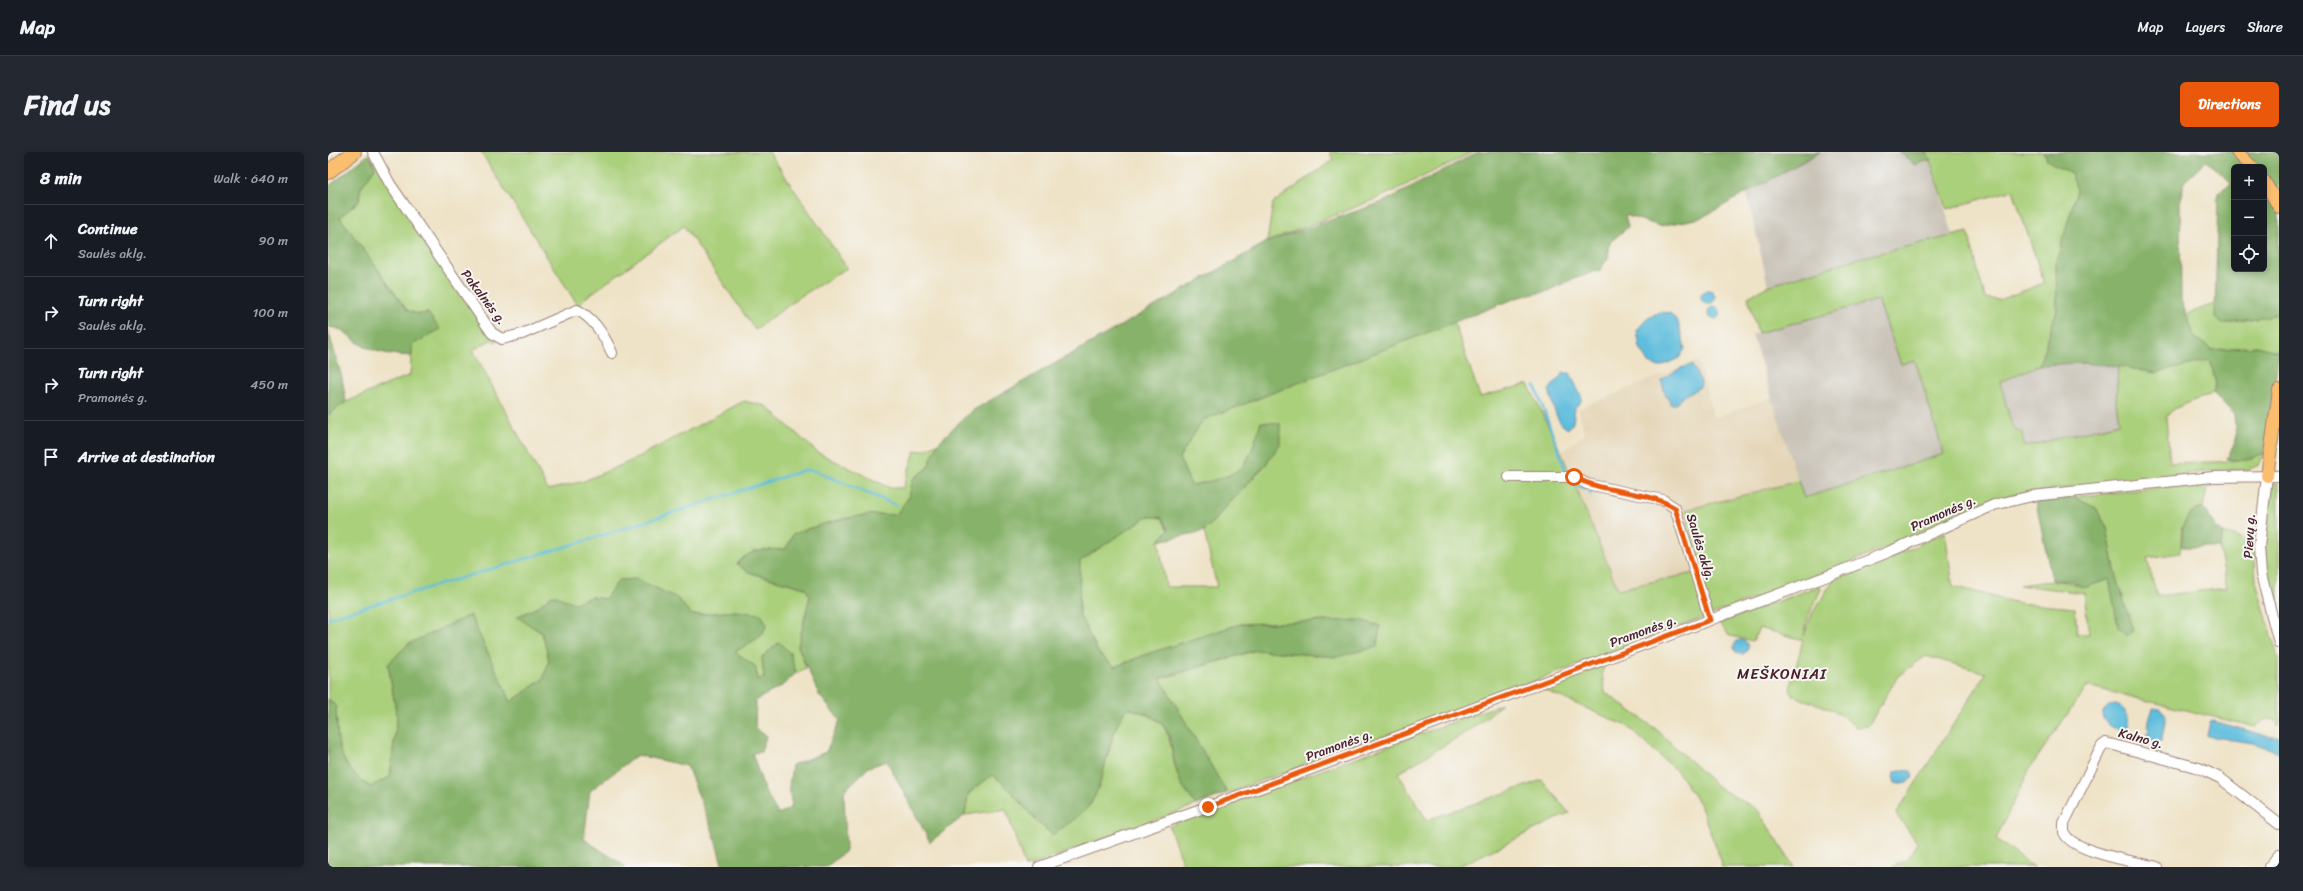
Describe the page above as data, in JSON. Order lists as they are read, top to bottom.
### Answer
{
  "streets": {
    "street": [
      "Pakalnės g.",
      "Pramonės g.",
      "Pievų g.",
      "Saulės aklg.",
      "Kalno g."
    ]
  },
  "crossings": [
    ["Pramonės g.", "Pievų g."],
    ["Pramonės g.", "Saulės aklg."]
  ],
  "districts": ["MEŠKONIAI"],
  "page": {
    "header": "Map",
    "nav": ["Map", "Layers", "Share"],
    "title": "Find us",
    "buttons": "Directions",
    "heading": ["8 min", "Walk · 640 m"],
    "map_buttons": ["+", "−"],
    "list": [
      ["Continue", "Saulės aklg.", "90 m"],
      ["Turn right", "Saulės aklg.", "100 m"],
      ["Turn right", "Pramonės g.", "450 m"],
      "Arrive at destination"
    ]
  }
}
